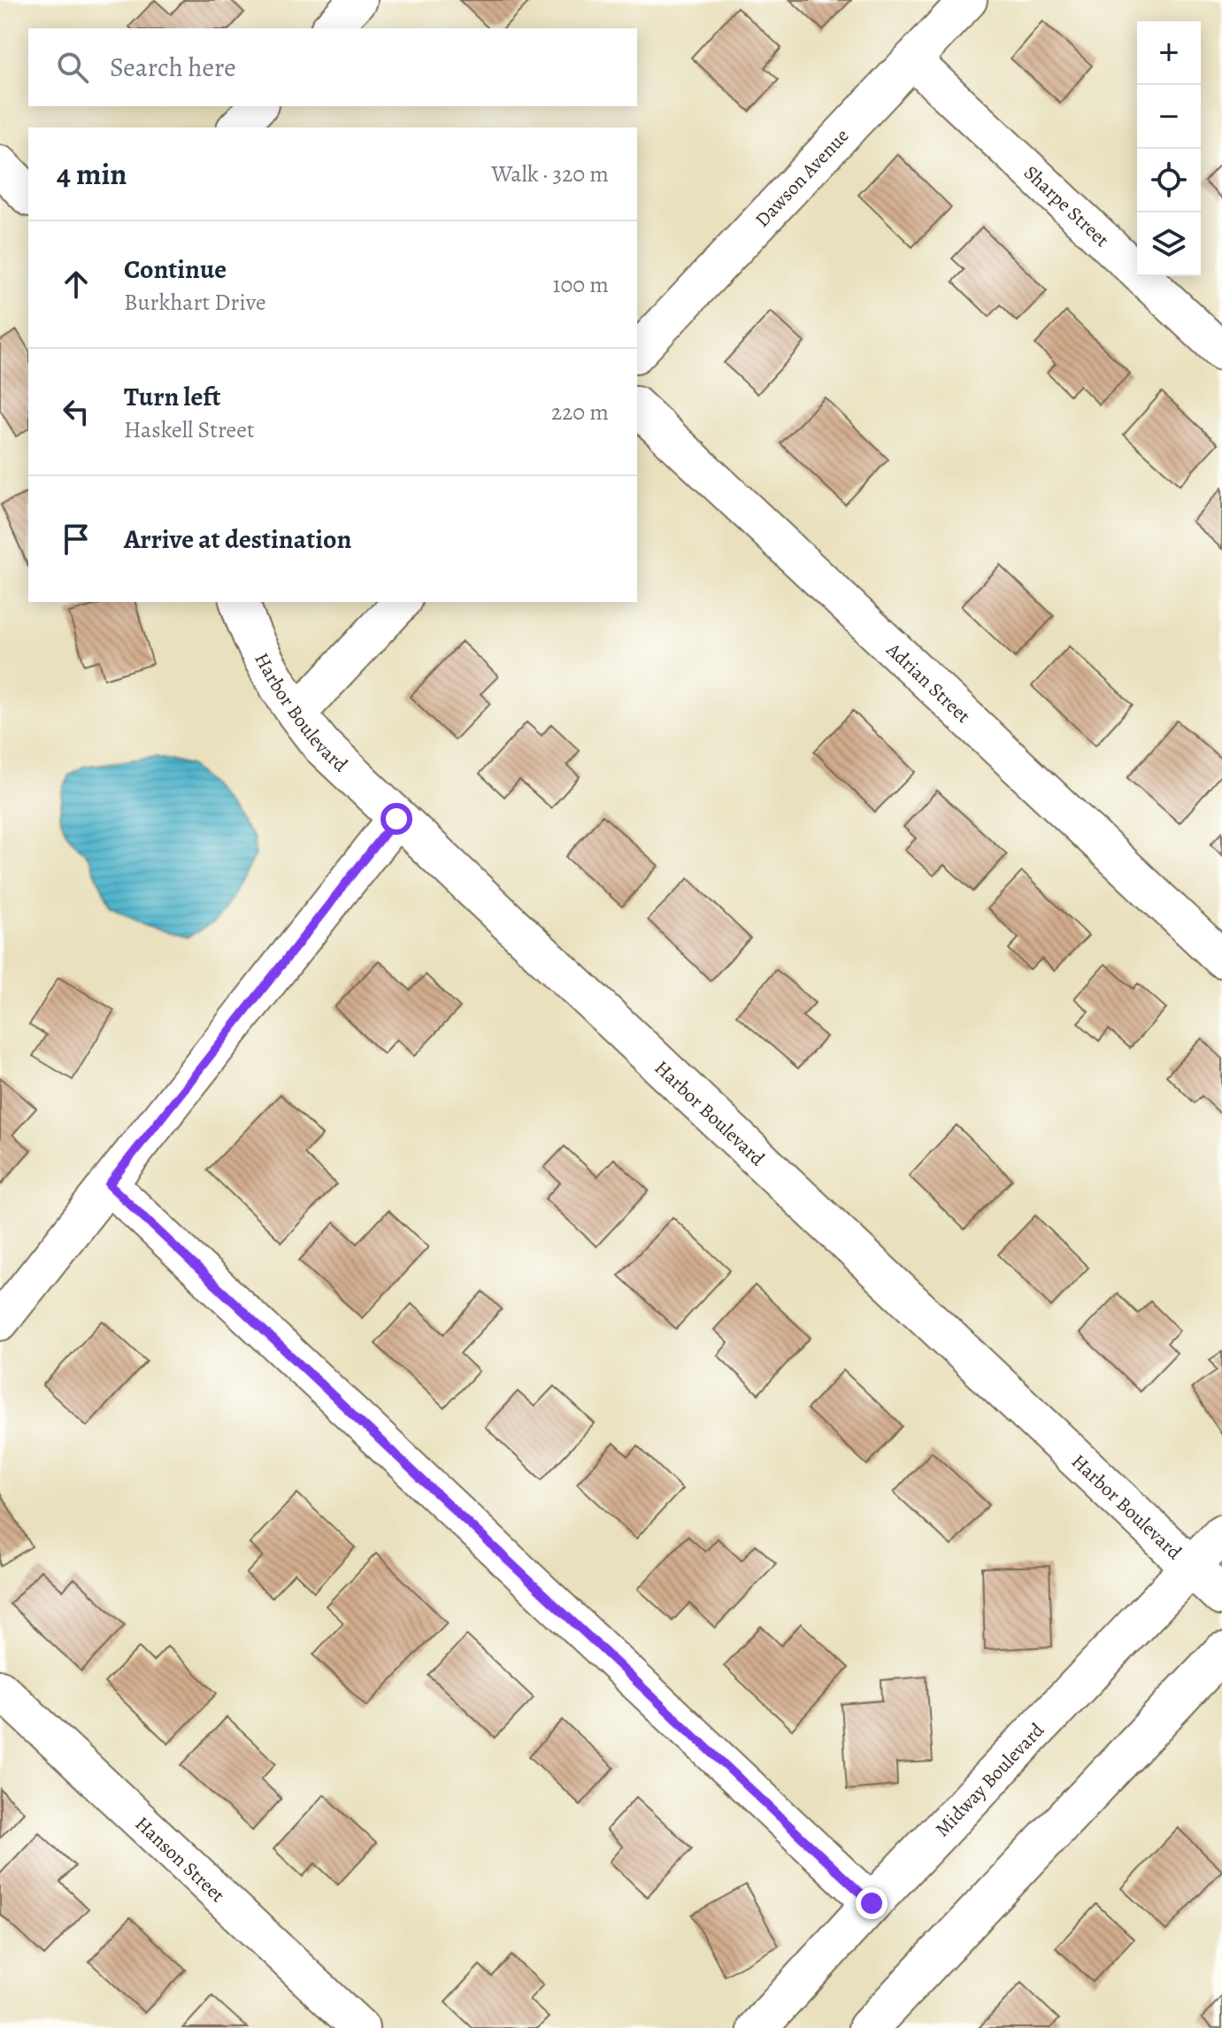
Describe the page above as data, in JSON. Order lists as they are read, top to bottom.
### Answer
{
  "streets": {
    "street": [
      "Dawson Avenue",
      "Sharpe Street",
      "Adrian Street",
      "Harbor Boulevard",
      "Midway Boulevard",
      "Hanson Street"
    ]
  },
  "crossings": [
    ["Dawson Avenue", "Sharpe Street"],
    ["Harbor Boulevard", "Midway Boulevard"]
  ],
  "page": {
    "map_buttons": ["+", "−"],
    "search": "Search here",
    "heading": ["4 min", "Walk · 320 m"],
    "list": [
      ["Continue", "Burkhart Drive", "100 m"],
      ["Turn left", "Haskell Street", "220 m"],
      "Arrive at destination"
    ]
  }
}
